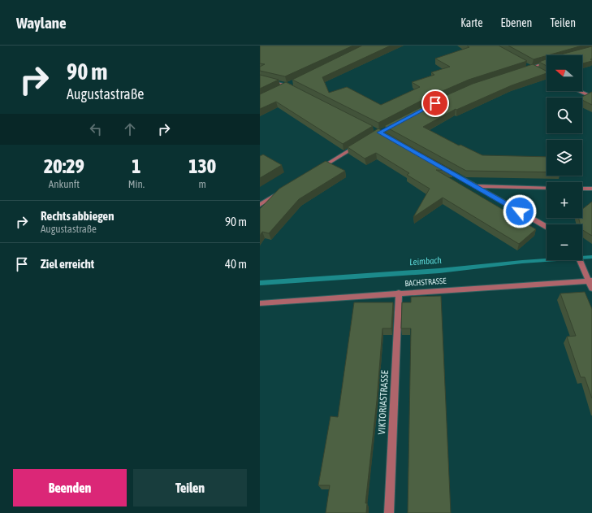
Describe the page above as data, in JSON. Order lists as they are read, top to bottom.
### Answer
{
  "streets": {
    "street": ["BACHSTRASSE", "VIKTORIASTRASSE"]
  },
  "crossings": [
    ["BACHSTRASSE", "VIKTORIASTRASSE"]
  ],
  "water": ["Leimbach"],
  "north": "left",
  "page": {
    "header": "Waylane",
    "nav": ["Karte", "Ebenen", "Teilen"],
    "turn": ["90 m", "Augustastraße"],
    "map_buttons": ["+", "−"],
    "eta": [
      "20:29",
      "Ankunft",
      "1",
      "Min.",
      "130",
      "m"
    ],
    "list": [
      {
        "name": "Rechts abbiegen",
        "note": "Augustastraße",
        "value": "90 m"
      },
      {
        "name": "Ziel erreicht",
        "value": "40 m"
      }
    ],
    "buttons": ["Beenden", "Teilen"]
  }
}
